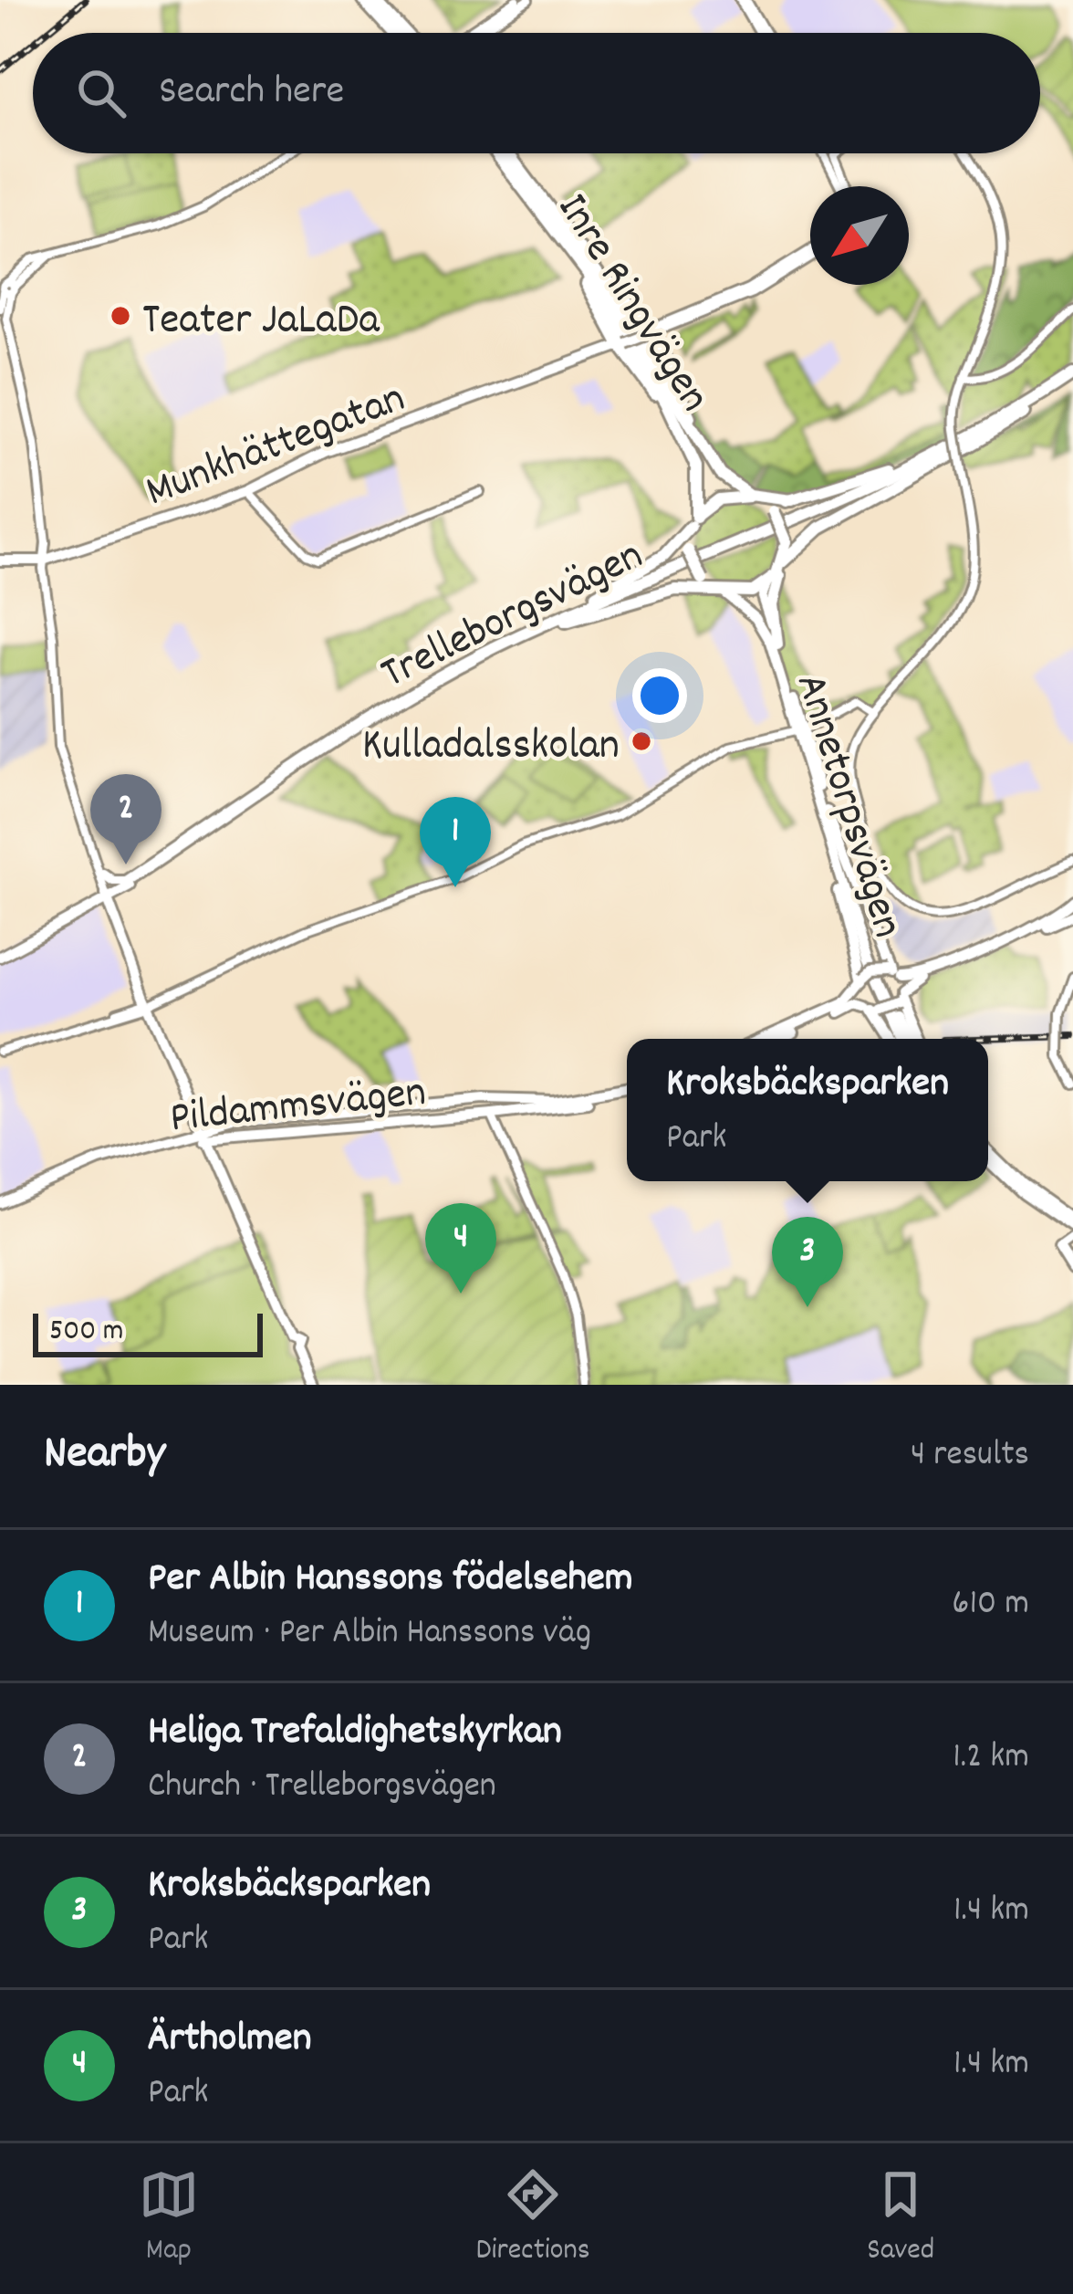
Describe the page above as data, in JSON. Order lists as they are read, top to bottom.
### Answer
{
  "streets": {
    "highway": ["Inre Ringvägen", "Trelleborgsvägen"],
    "main road": ["Munkhättegatan", "Annetorpsvägen", "Pildammsvägen"]
  },
  "crossings": [
    ["Inre Ringvägen", "Annetorpsvägen"]
  ],
  "places": ["Teater JaLaDa", "Kulladalsskolan"],
  "scale_bar": "500 m",
  "north": "bottom left",
  "page": {
    "search": "Search here",
    "pins": [
      "2",
      "1",
      "4",
      "3"
    ],
    "popup": ["Kroksbäcksparken", "Park"],
    "scale": "500 m",
    "heading": ["Nearby", "4 results"],
    "list": [
      {
        "mark": "1",
        "name": "Per Albin Hanssons födelsehem",
        "note": "Museum · Per Albin Hanssons väg",
        "value": "610 m"
      },
      {
        "mark": "2",
        "name": "Heliga Trefaldighetskyrkan",
        "note": "Church · Trelleborgsvägen",
        "value": "1.2 km"
      },
      {
        "mark": "3",
        "name": "Kroksbäcksparken",
        "note": "Park",
        "value": "1.4 km"
      },
      {
        "mark": "4",
        "name": "Ärtholmen",
        "note": "Park",
        "value": "1.4 km"
      }
    ],
    "nav": ["Map", "Directions", "Saved"]
  }
}
